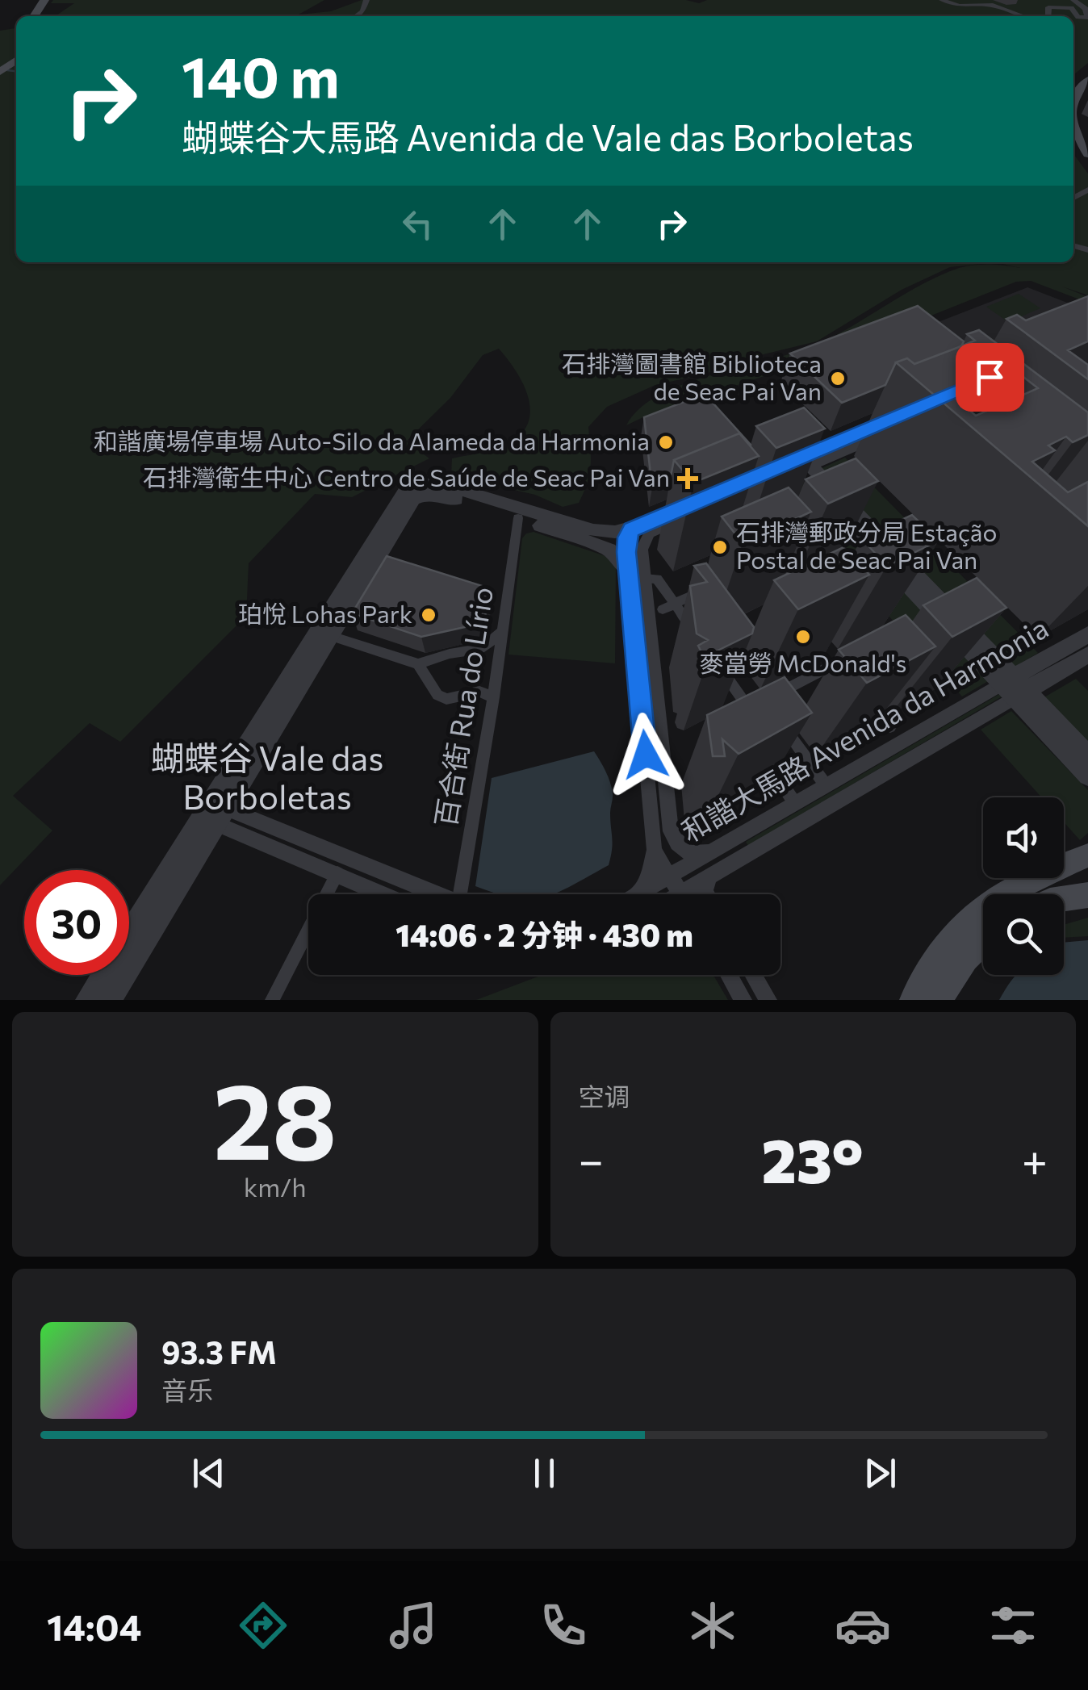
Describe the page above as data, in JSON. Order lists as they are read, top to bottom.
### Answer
{
  "streets": {
    "street": ["百合街 Rua do Lírio", "和諧大馬路 Avenida da Harmonia"]
  },
  "districts": ["蝴蝶谷 Vale das Borboletas"],
  "places": {
    "other": [
      "石排灣圖書館 Biblioteca de Seac Pai Van",
      "和諧廣場停車場 Auto-Silo da Alameda da Harmonia",
      "石排灣郵政分局 Estação Postal de Seac Pai Van",
      "珀悅 Lohas Park",
      "麥當勞 McDonald's"
    ],
    "health": ["石排灣衛生中心 Centro de Saúde de Seac Pai Van"]
  },
  "page": {
    "turn": ["140 m", "蝴蝶谷大馬路 Avenida de Vale das Borboletas"],
    "limit": "30",
    "trip": "14:06 · 2 分钟 · 430 m",
    "tile": [
      ["28", "km/h"],
      "空调"
    ],
    "heat": ["−", "23°", "+"],
    "song": ["93.3 FM", "音乐"],
    "tabs": "14:04"
  }
}
